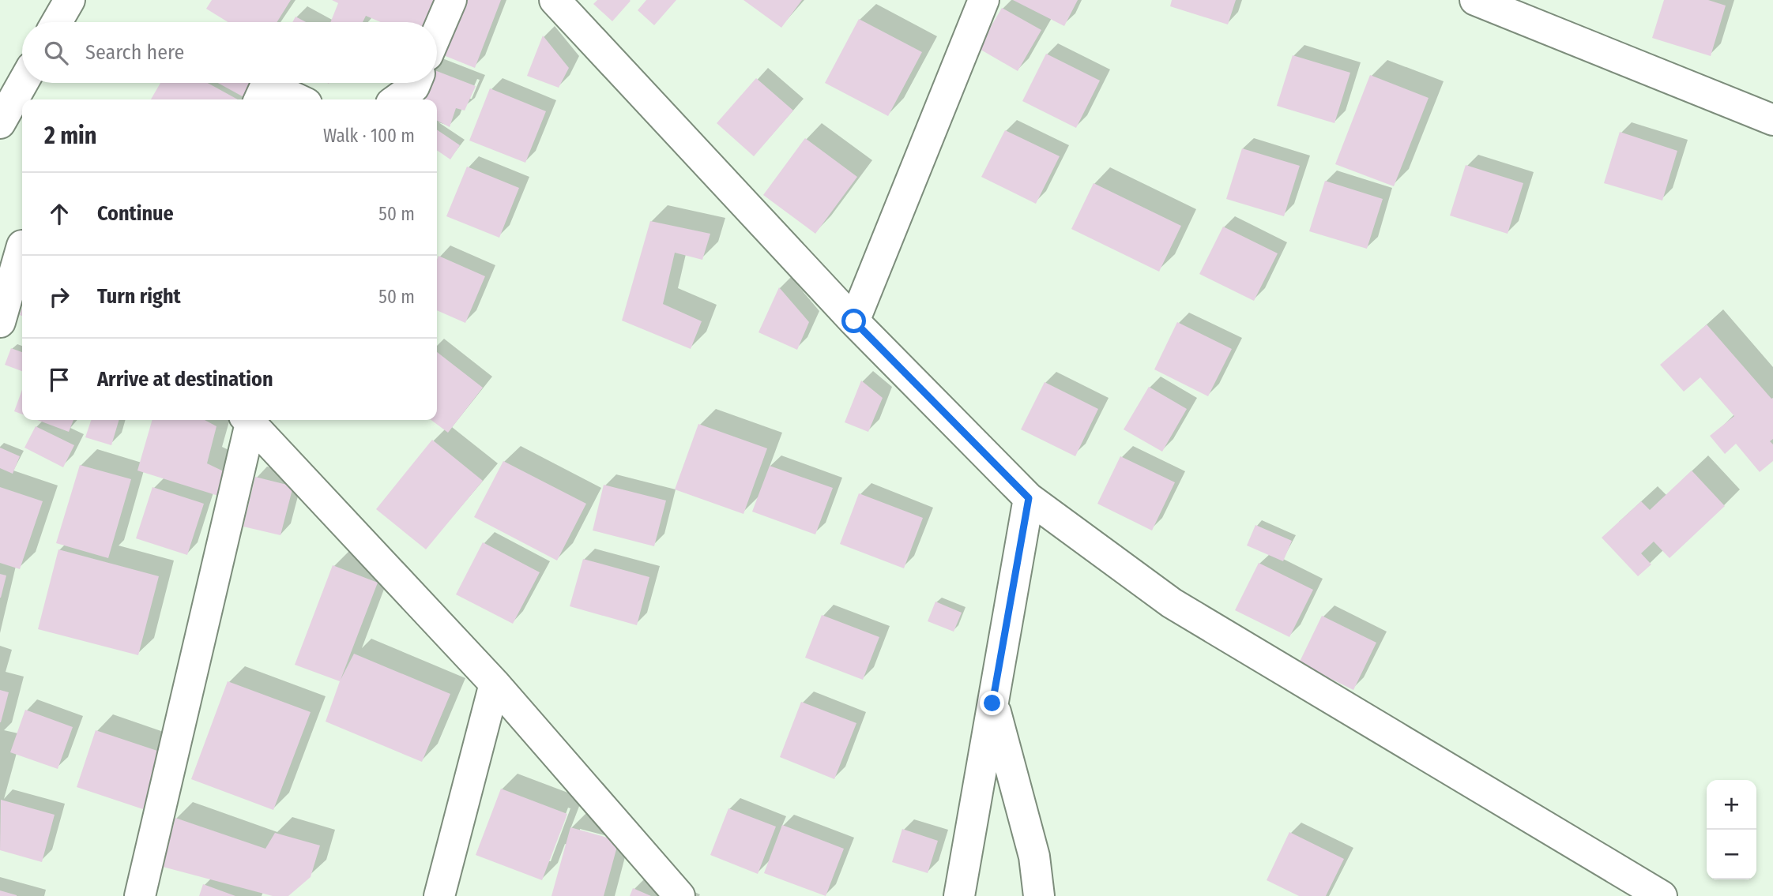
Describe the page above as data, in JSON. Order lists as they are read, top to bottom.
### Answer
{
  "page": {
    "search": "Search here",
    "heading": ["2 min", "Walk · 100 m"],
    "list": [
      ["Continue", "50 m"],
      ["Turn right", "50 m"],
      "Arrive at destination"
    ],
    "map_buttons": ["+", "−"]
  }
}
